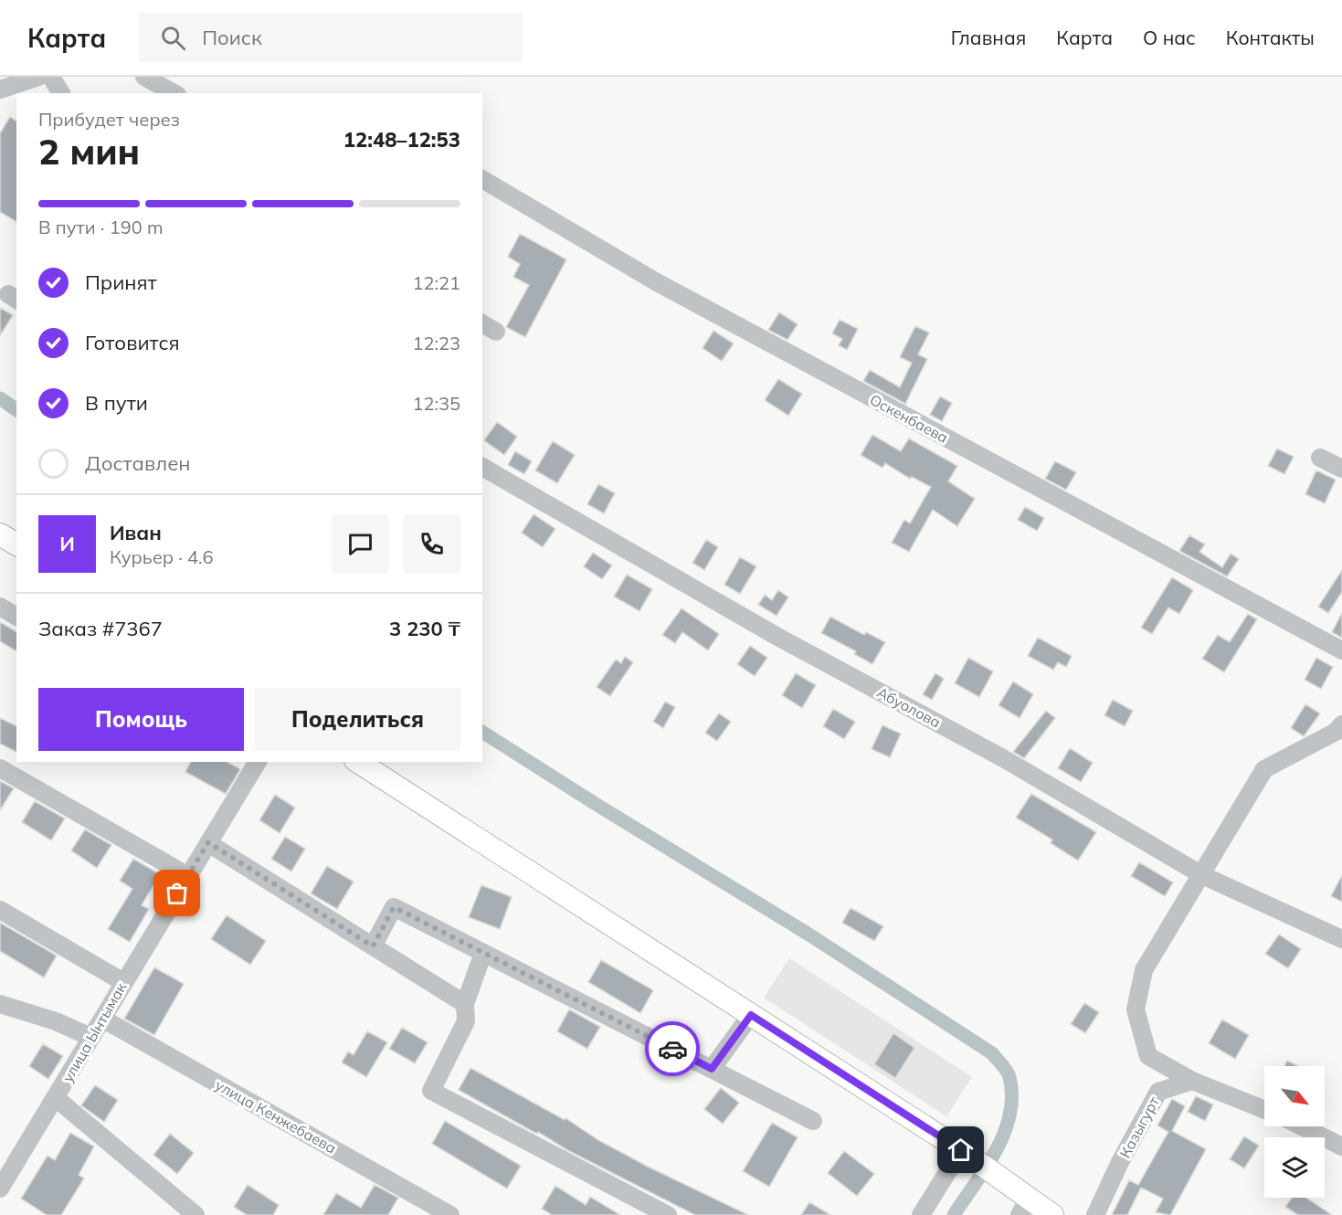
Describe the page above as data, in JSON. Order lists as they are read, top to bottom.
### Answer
{
  "streets": {
    "street": [
      "Оскенбаева",
      "Абуолова",
      "улица Ынтымак",
      "улица Кенжебаева",
      "Казыгурт"
    ]
  },
  "crossings": [
    ["улица Ынтымак", "улица Кенжебаева"]
  ],
  "north": "bottom right",
  "page": {
    "header": "Карта",
    "search": "Поиск",
    "nav": [
      "Главная",
      "Карта",
      "О нас",
      "Контакты"
    ],
    "heading": ["2 мин", "Прибудет через", "12:48–12:53"],
    "panel": [
      "Иван",
      "Курьер · 4.6",
      "Заказ #7367",
      "3 230 ₸"
    ],
    "bar": "В пути · 190 m",
    "list": [
      ["Принят", "12:21"],
      ["Готовится", "12:23"],
      ["В пути", "12:35"],
      "Доставлен"
    ],
    "round": "И",
    "buttons": ["Помощь", "Поделиться"]
  }
}
